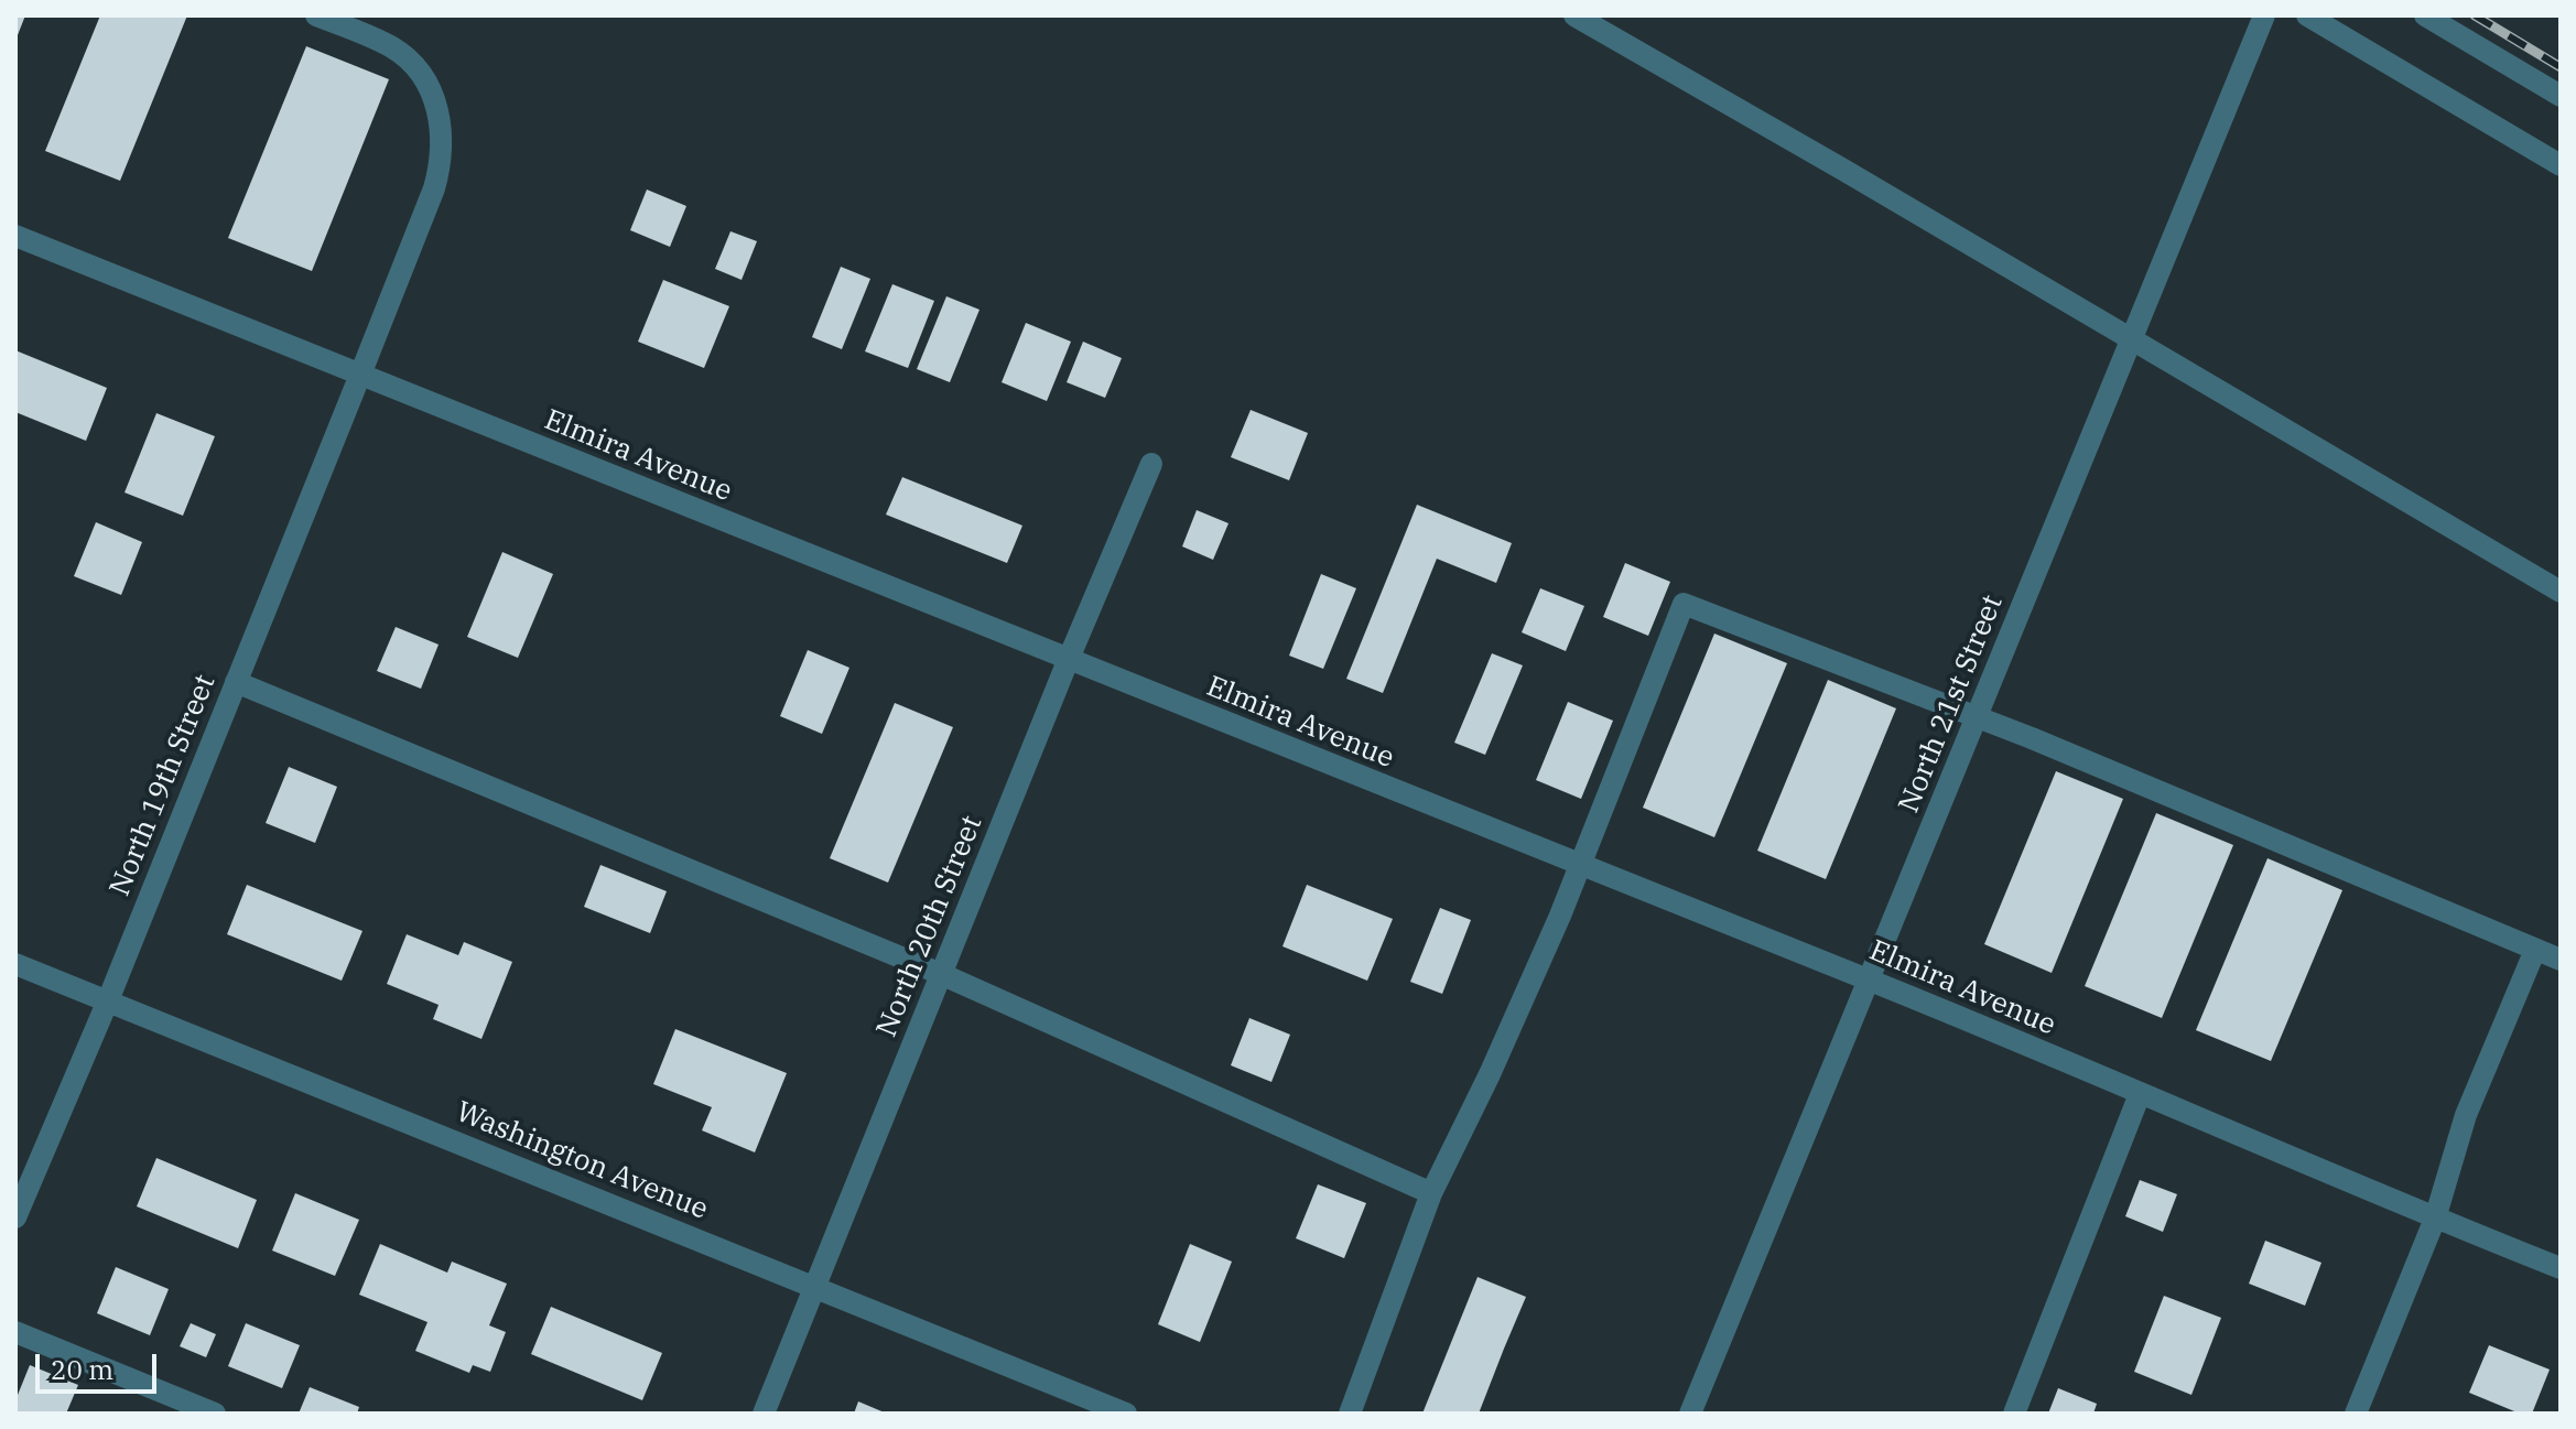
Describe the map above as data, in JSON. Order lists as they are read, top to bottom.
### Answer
{
  "streets": {
    "street": [
      "Elmira Avenue",
      "North 21st Street",
      "North 19th Street",
      "North 20th Street",
      "Washington Avenue"
    ]
  },
  "crossings": [
    ["Elmira Avenue", "North 19th Street"],
    ["Elmira Avenue", "North 20th Street"],
    ["North 19th Street", "Washington Avenue"],
    ["North 20th Street", "Washington Avenue"]
  ],
  "scale_bar": "20 m"
}
